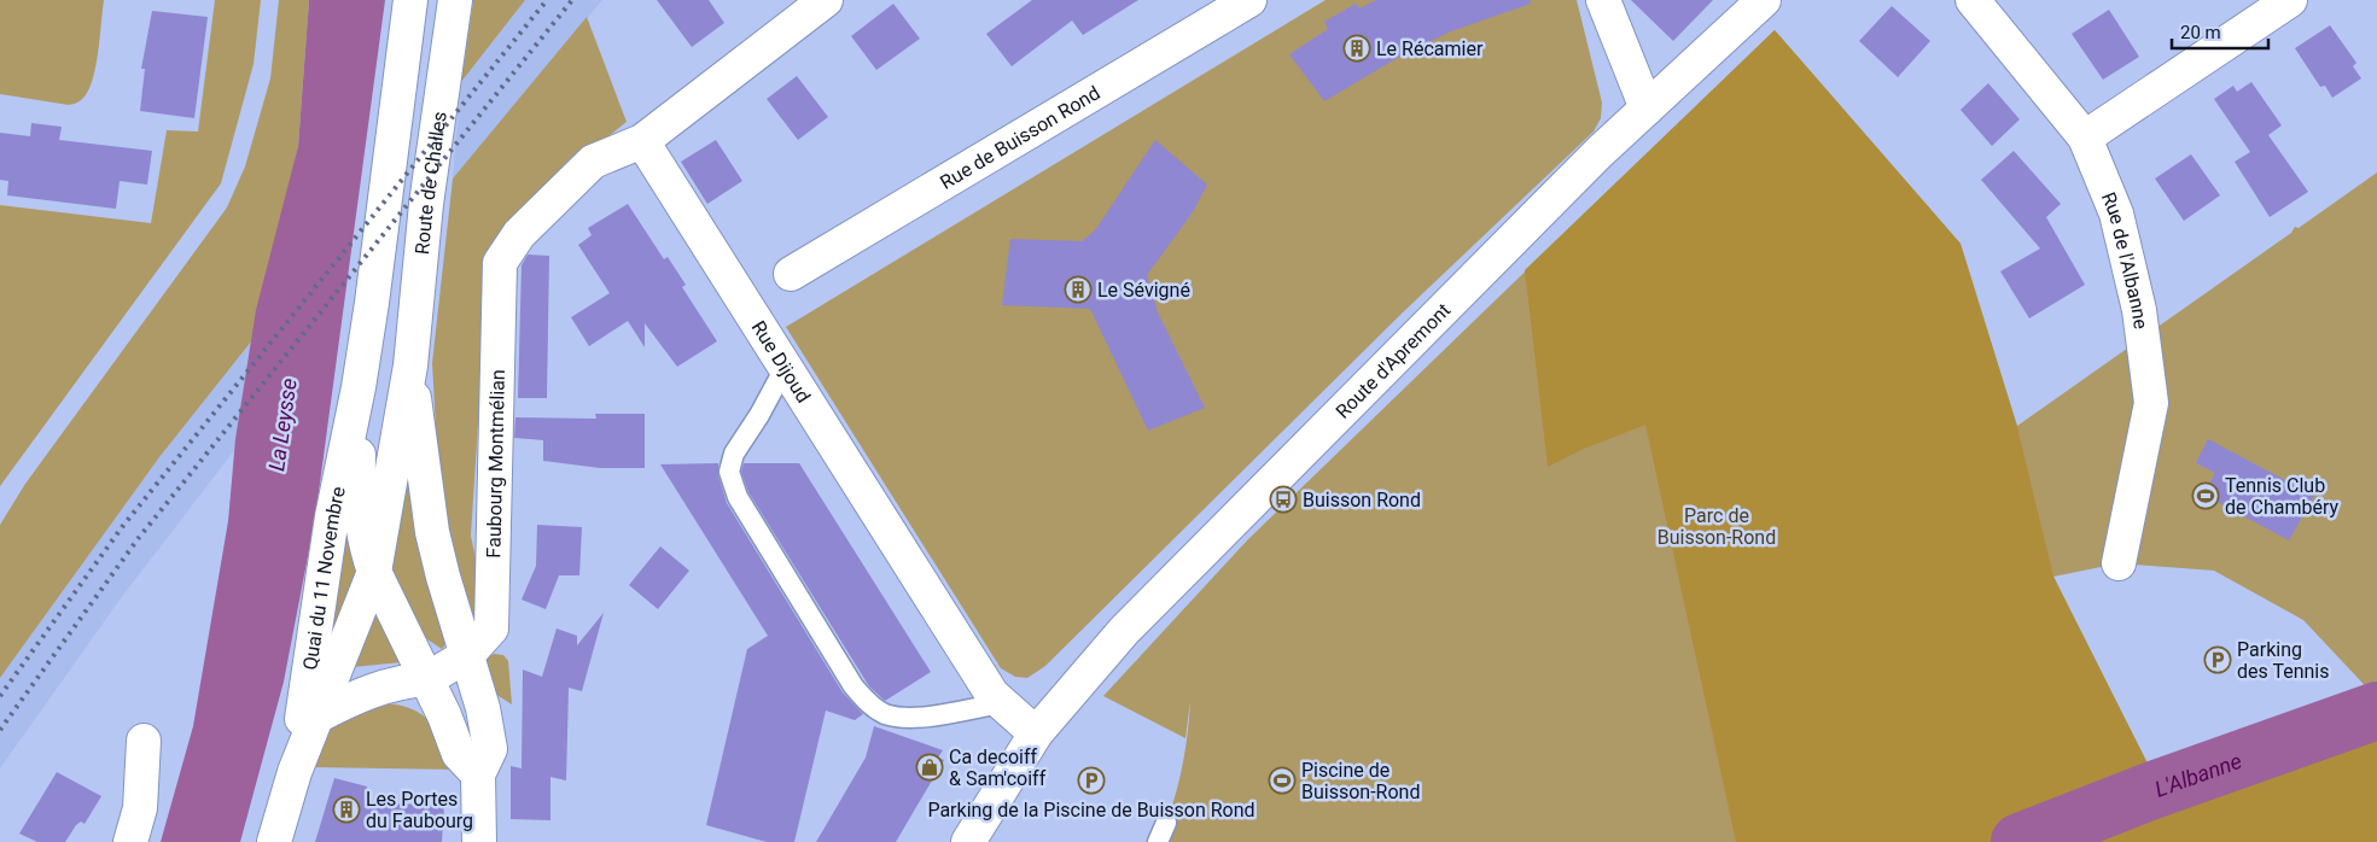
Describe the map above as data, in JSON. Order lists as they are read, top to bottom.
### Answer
{
  "streets": {
    "main road": [
      "Rue de Buisson Rond",
      "Route de Challes",
      "Rue de l'Albanne",
      "Route d'Apremont",
      "Rue Dijoud",
      "Faubourg Montmélian",
      "Quai du 11 Novembre"
    ]
  },
  "crossings": [
    ["Route de Challes", "Quai du 11 Novembre"],
    ["Route d'Apremont", "Rue Dijoud"],
    ["Rue Dijoud", "Faubourg Montmélian"],
    ["Faubourg Montmélian", "Quai du 11 Novembre"]
  ],
  "water": ["La Leysse", "L'Albanne"],
  "parks": ["Parc de Buisson-Rond"],
  "places": {
    "building": ["Le Récamier", "Le Sévigné", "Les Portes du Faubourg"],
    "sports": ["Tennis Club de Chambéry", "Piscine de Buisson-Rond"],
    "bus stop": ["Buisson Rond"],
    "parking": ["Parking des Tennis", "Parking de la Piscine de Buisson Rond"],
    "shop": ["Ca decoiff & Sam'coiff"]
  },
  "scale_bar": "20 m"
}
